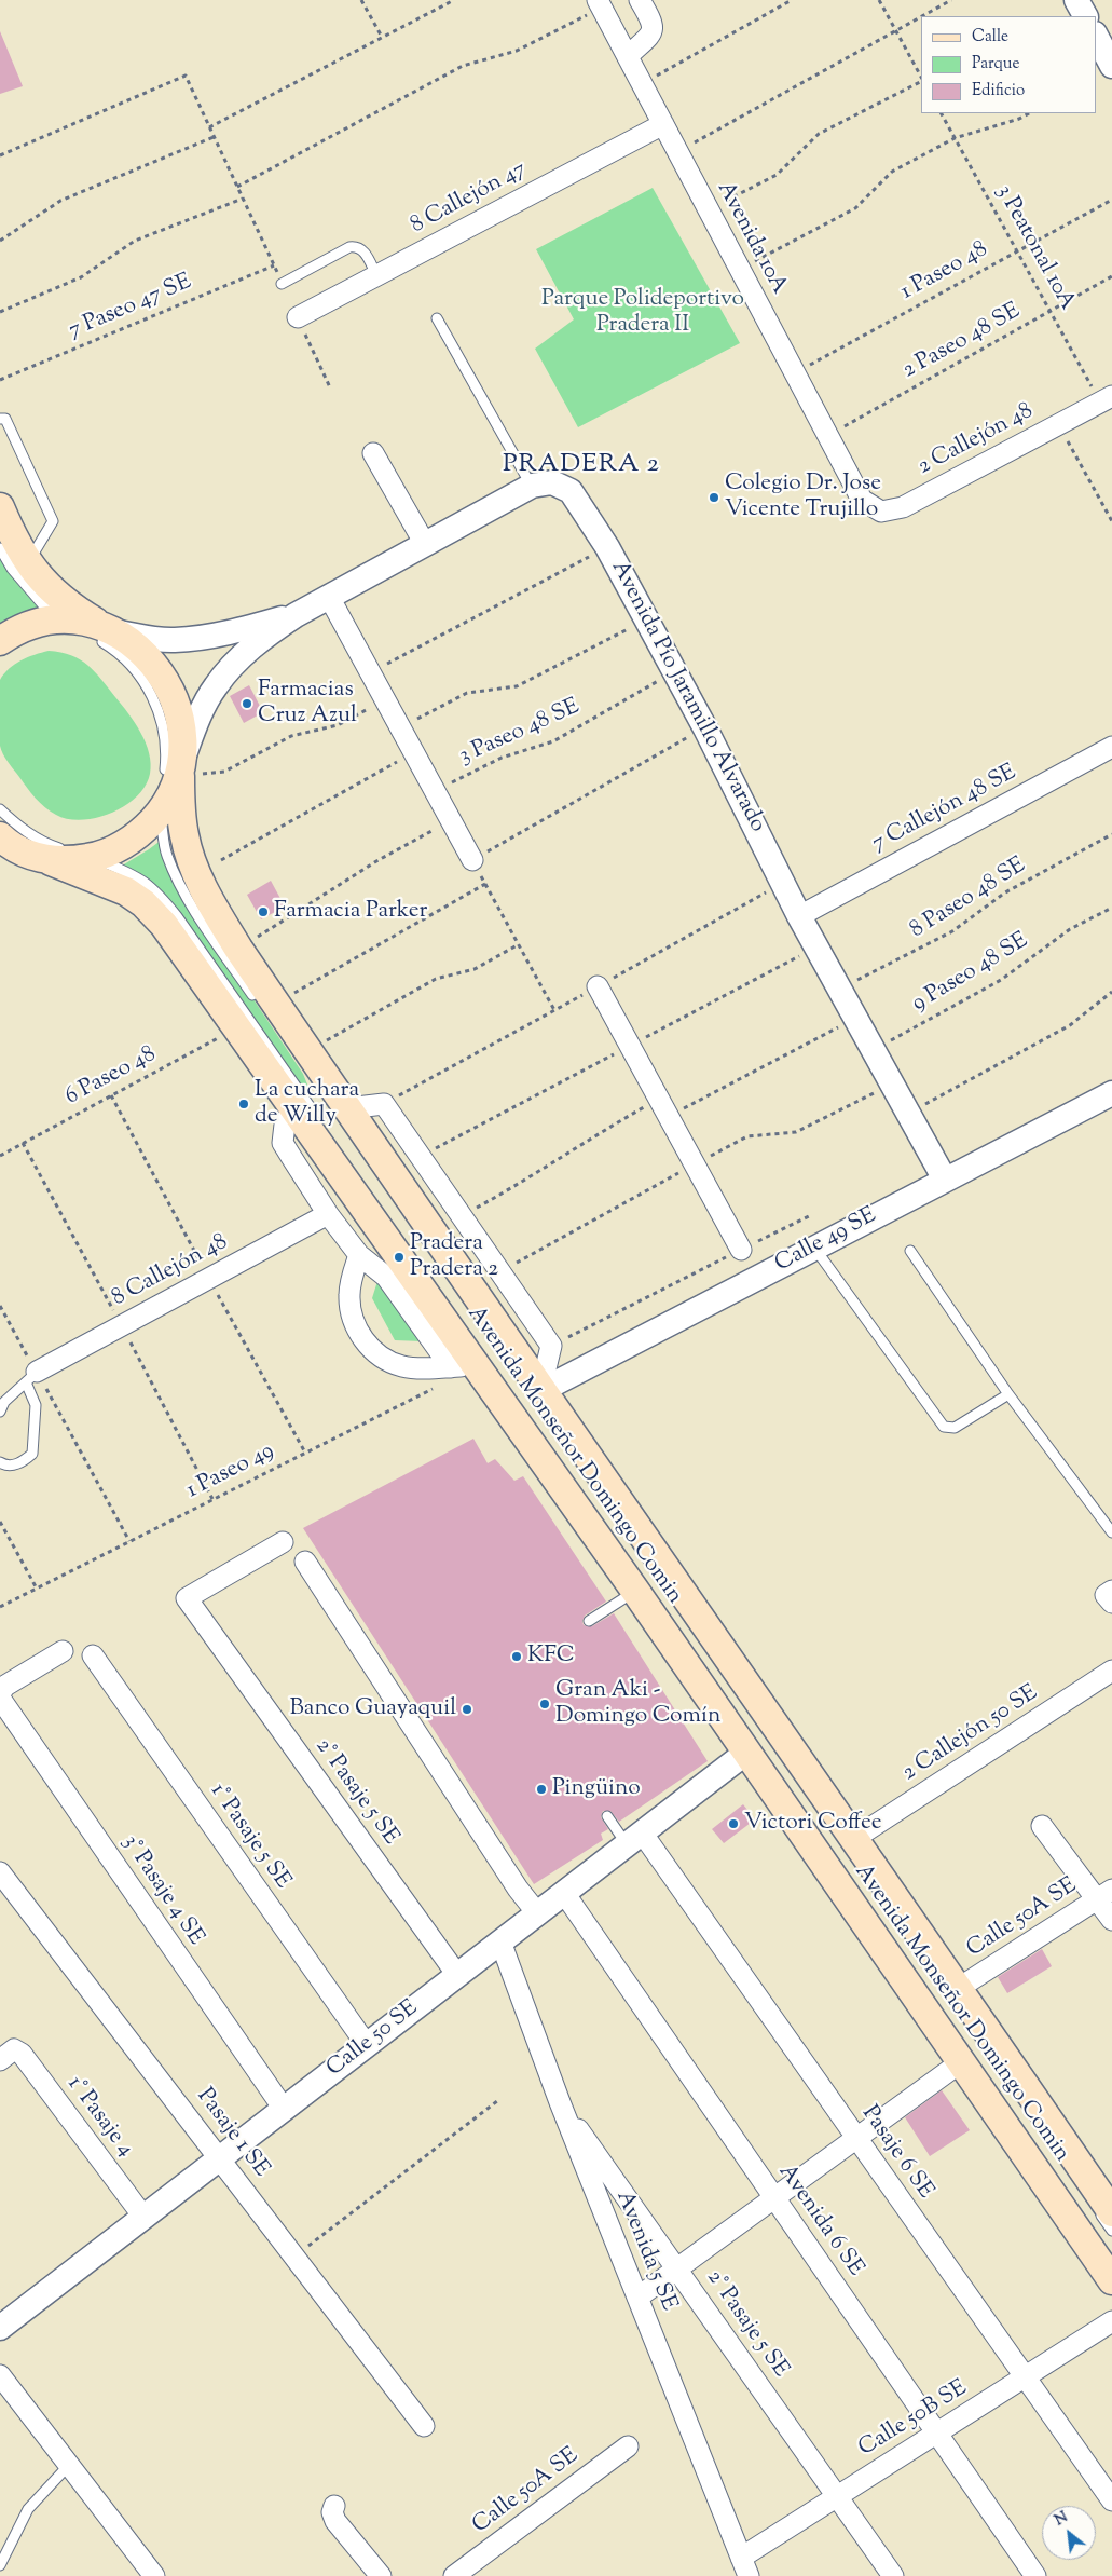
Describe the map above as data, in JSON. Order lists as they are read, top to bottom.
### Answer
{
  "streets": {
    "main road": ["Avenida Monseñor Domingo Comin"],
    "street": [
      "8 Callejón 47",
      "Avenida 10A",
      "2 Callejón 48",
      "Avenida Pío Jaramillo Alvarado",
      "7 Callejón 48 SE",
      "Calle 49 SE",
      "8 Callejón 48",
      "2 Callejón 50 SE",
      "2° Pasaje 5 SE",
      "1° Pasaje 5 SE",
      "3° Pasaje 4 SE",
      "Calle 50A SE",
      "Calle 50 SE",
      "1° Pasaje 4",
      "Pasaje 1 SE",
      "Pasaje 6 SE",
      "Avenida 6 SE",
      "Avenida 5 SE",
      "Calle 50B SE"
    ],
    "path": [
      "3 Peatonal 10A",
      "1 Paseo 48",
      "7 Paseo 47 SE",
      "2 Paseo 48 SE",
      "3 Paseo 48 SE",
      "8 Paseo 48 SE",
      "9 Paseo 48 SE",
      "6 Paseo 48",
      "1 Paseo 49"
    ]
  },
  "crossings": [
    ["8 Callejón 47", "Avenida 10A"],
    ["Avenida 10A", "1 Paseo 48"],
    ["Avenida 10A", "2 Paseo 48 SE"],
    ["Avenida 10A", "2 Callejón 48"],
    ["3 Peatonal 10A", "1 Paseo 48"],
    ["3 Peatonal 10A", "2 Paseo 48 SE"],
    ["3 Peatonal 10A", "2 Callejón 48"],
    ["Avenida Pío Jaramillo Alvarado", "3 Paseo 48 SE"],
    ["Avenida Pío Jaramillo Alvarado", "7 Callejón 48 SE"],
    ["Avenida Pío Jaramillo Alvarado", "8 Paseo 48 SE"],
    ["Avenida Pío Jaramillo Alvarado", "9 Paseo 48 SE"],
    ["Avenida Pío Jaramillo Alvarado", "Calle 49 SE"],
    ["Avenida Pío Jaramillo Alvarado", "Avenida Monseñor Domingo Comin"],
    ["6 Paseo 48", "Avenida Monseñor Domingo Comin"],
    ["Calle 49 SE", "Avenida Monseñor Domingo Comin"],
    ["8 Callejón 48", "Avenida Monseñor Domingo Comin"],
    ["Avenida Monseñor Domingo Comin", "2 Callejón 50 SE"],
    ["Avenida Monseñor Domingo Comin", "Calle 50A SE"],
    ["Avenida Monseñor Domingo Comin", "Calle 50 SE"],
    ["2° Pasaje 5 SE", "Calle 50 SE"],
    ["2° Pasaje 5 SE", "Avenida 5 SE"],
    ["2° Pasaje 5 SE", "Calle 50B SE"],
    ["1° Pasaje 5 SE", "Calle 50 SE"],
    ["3° Pasaje 4 SE", "Calle 50 SE"],
    ["Calle 50 SE", "1° Pasaje 4"],
    ["Calle 50 SE", "Pasaje 1 SE"],
    ["Calle 50 SE", "Pasaje 6 SE"],
    ["Calle 50 SE", "Avenida 6 SE"],
    ["Calle 50 SE", "Avenida 5 SE"],
    ["Pasaje 6 SE", "Calle 50B SE"],
    ["Avenida 6 SE", "Calle 50B SE"],
    ["Avenida 5 SE", "Calle 50B SE"]
  ],
  "districts": ["PRADERA 2"],
  "parks": ["Parque Polideportivo Pradera II"],
  "places": [
    "Colegio Dr. Jose Vicente Trujillo",
    "Farmacias Cruz Azul",
    "Farmacia Parker",
    "La cuchara de Willy",
    "Pradera Pradera 2",
    "KFC",
    "Gran Aki - Domingo Comín",
    "Banco Guayaquil",
    "Pingüino",
    "Victori Coffee"
  ],
  "legend": ["Calle", "Parque", "Edificio"],
  "north": "top left"
}
